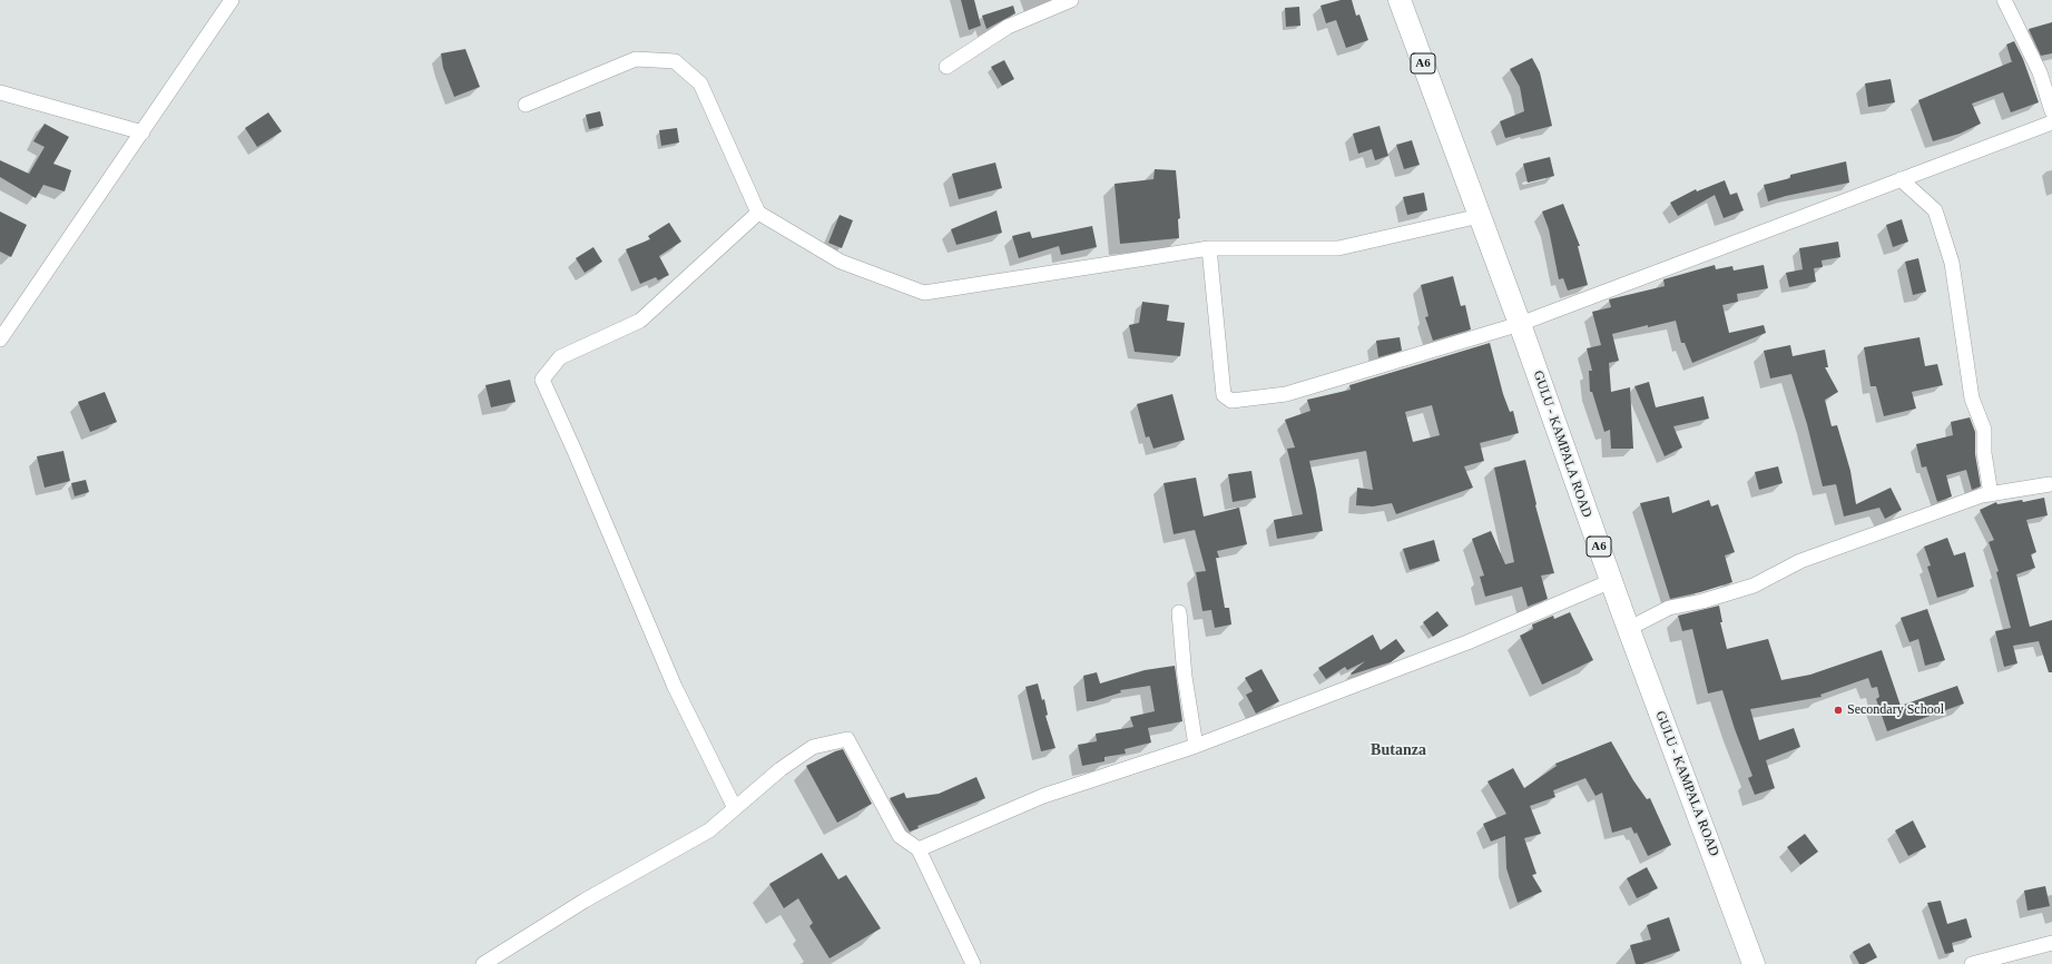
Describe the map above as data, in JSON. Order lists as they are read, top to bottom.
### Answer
{
  "streets": {
    "main road": ["A6", "GULU - KAMPALA ROAD"]
  },
  "districts": ["Butanza"],
  "places": ["Secondary School"]
}
